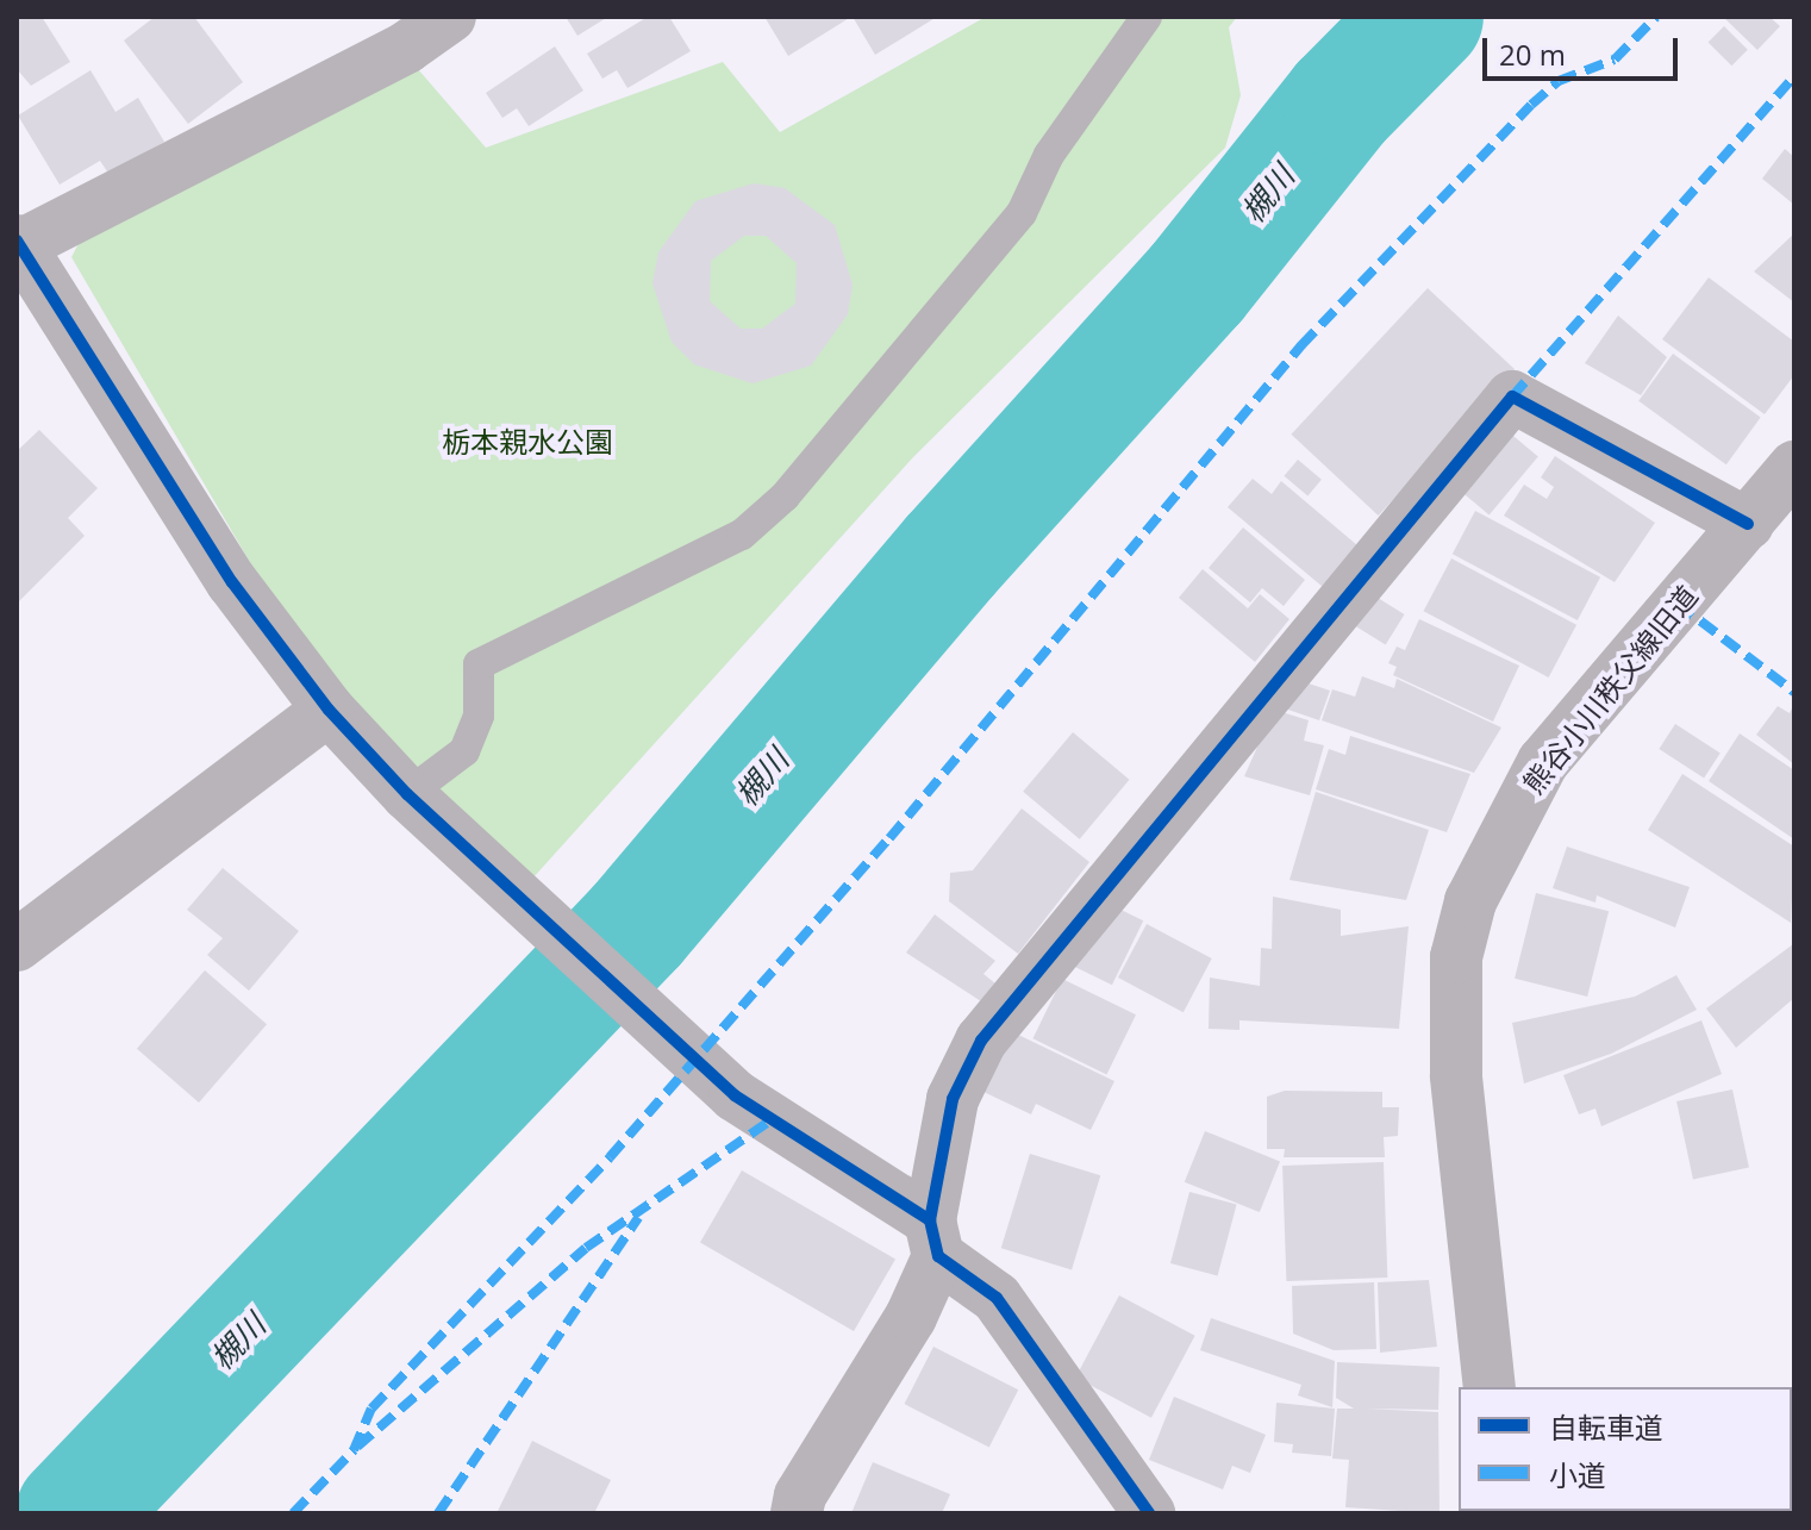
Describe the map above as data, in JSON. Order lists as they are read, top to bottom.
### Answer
{
  "streets": {
    "street": ["熊谷小川秩父線旧道"]
  },
  "water": ["槻川"],
  "parks": ["栃本親水公園"],
  "legend": ["自転車道", "小道"],
  "scale_bar": "20 m"
}
